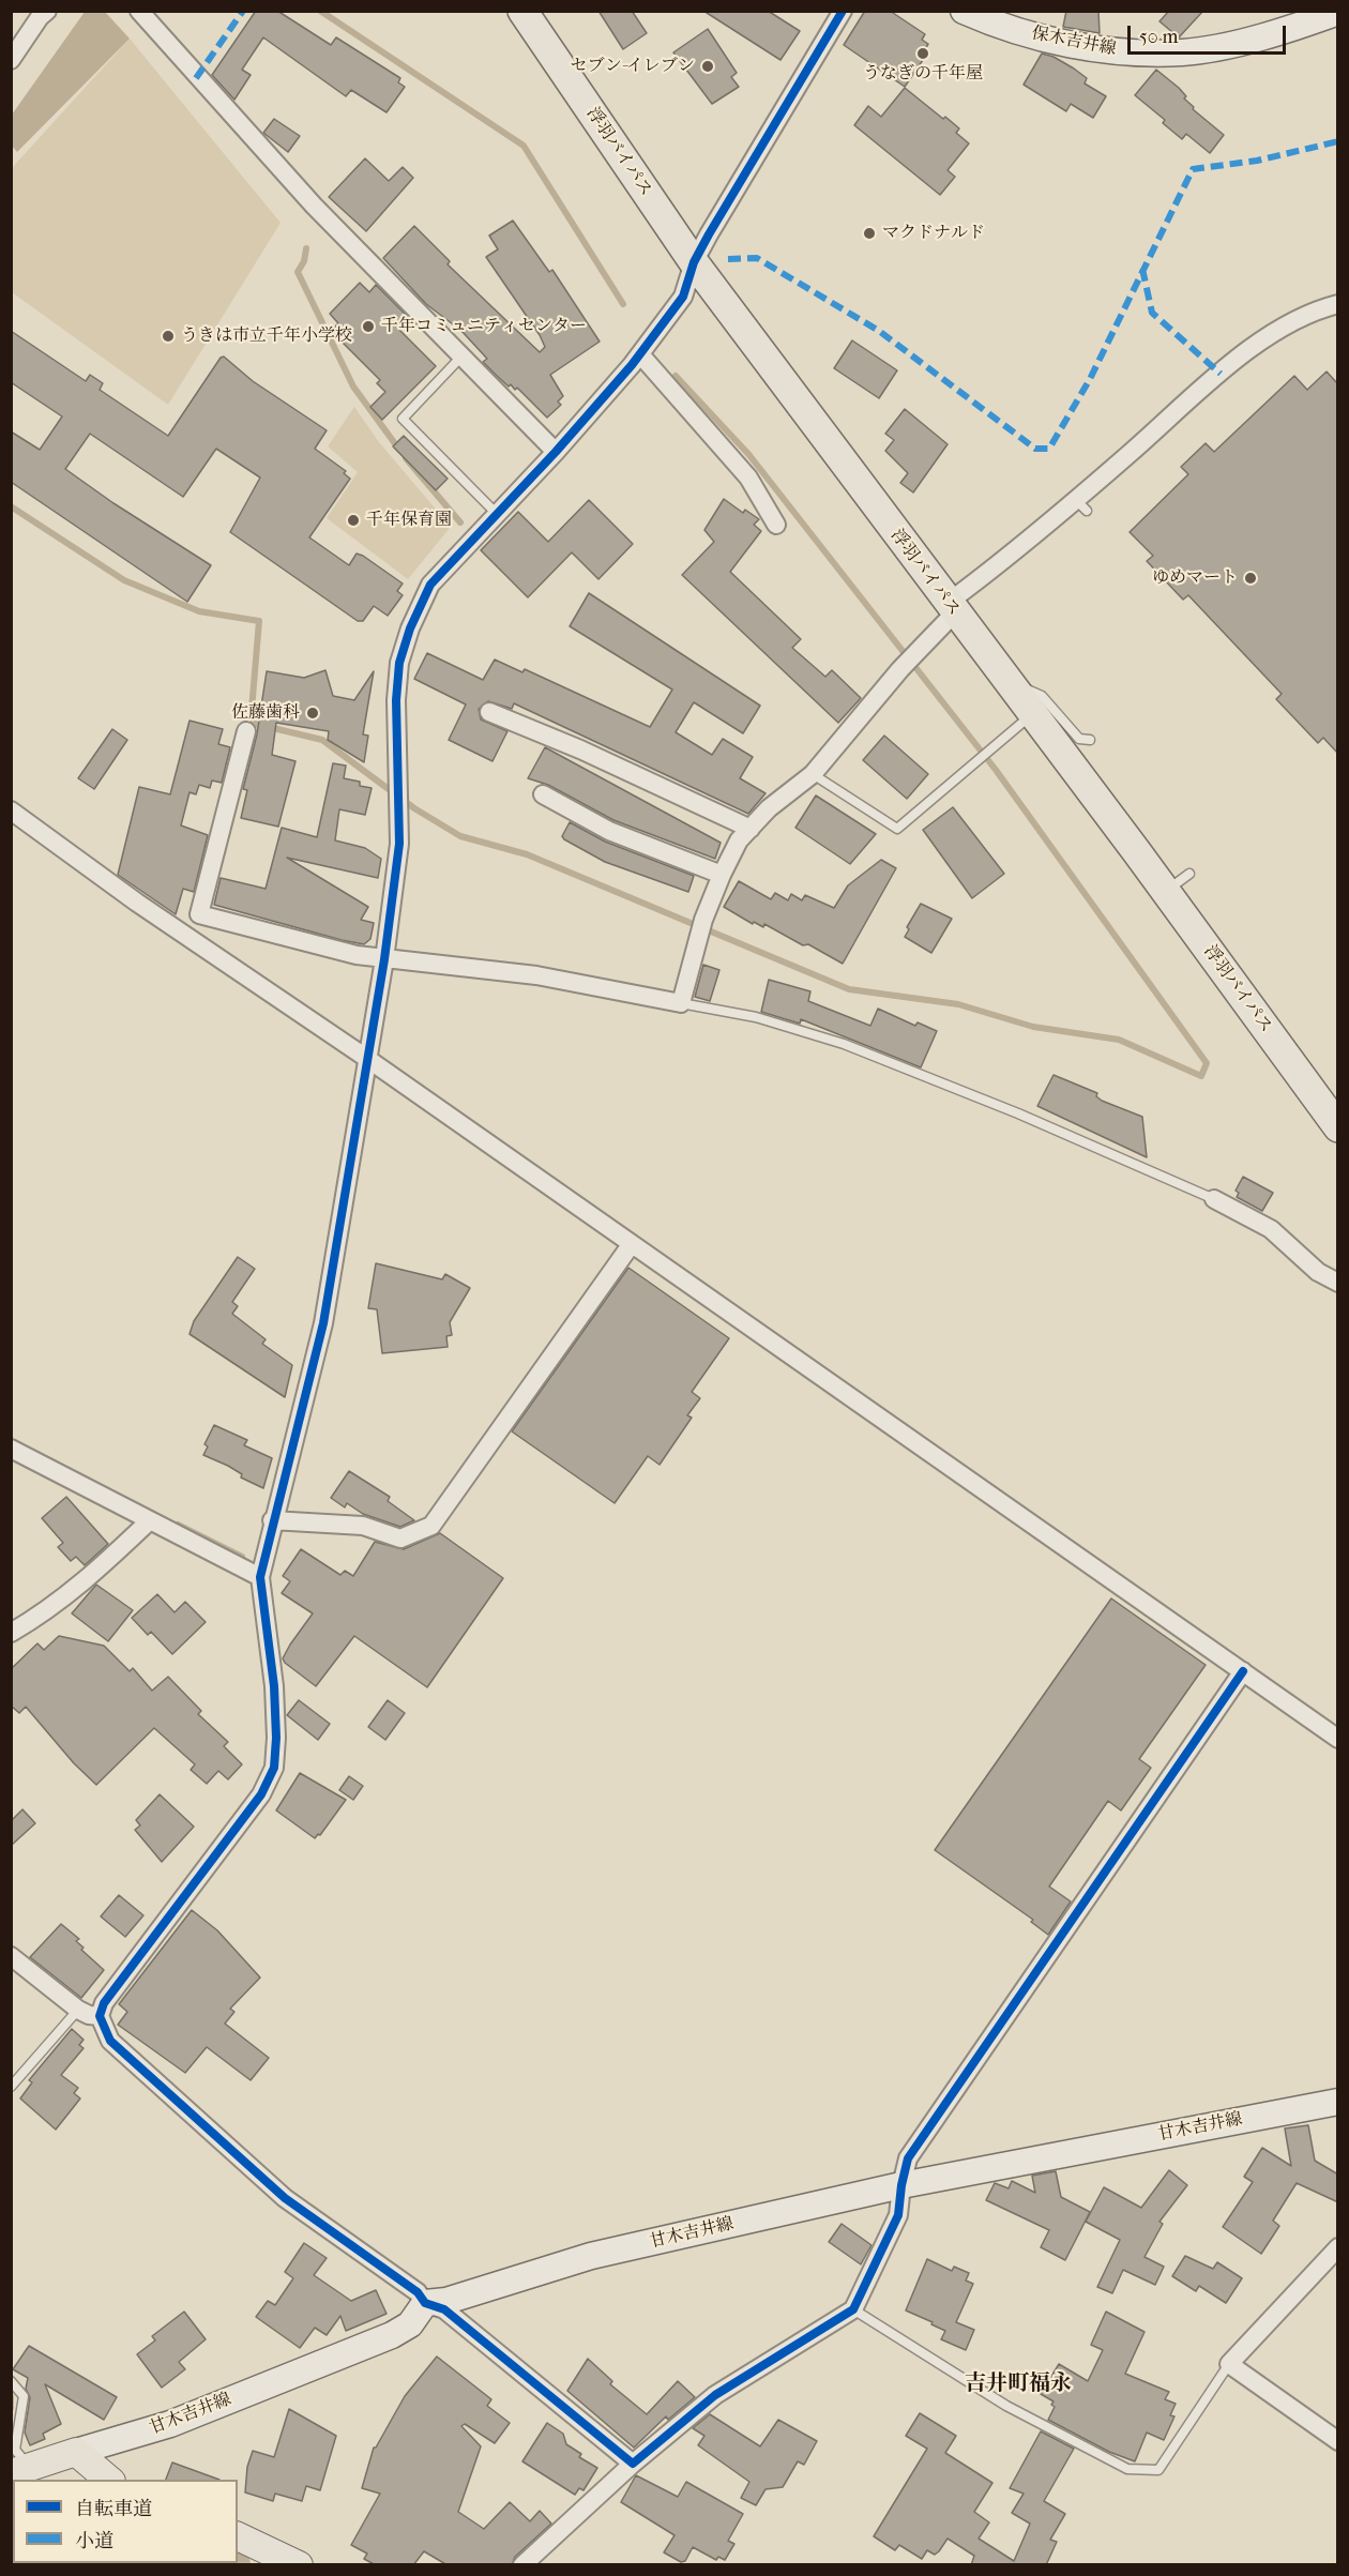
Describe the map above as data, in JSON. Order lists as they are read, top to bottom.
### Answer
{
  "streets": {
    "highway": ["浮羽バイパス"],
    "main road": ["保木吉井線", "甘木吉井線"]
  },
  "districts": ["吉井町福永"],
  "places": [
    "うなぎの千年屋",
    "セブン-イレブン",
    "マクドナルド",
    "千年コミュニティセンター",
    "うきは市立千年小学校",
    "千年保育園",
    "ゆめマート",
    "佐藤歯科"
  ],
  "legend": ["自転車道", "小道"],
  "scale_bar": "50 m"
}
